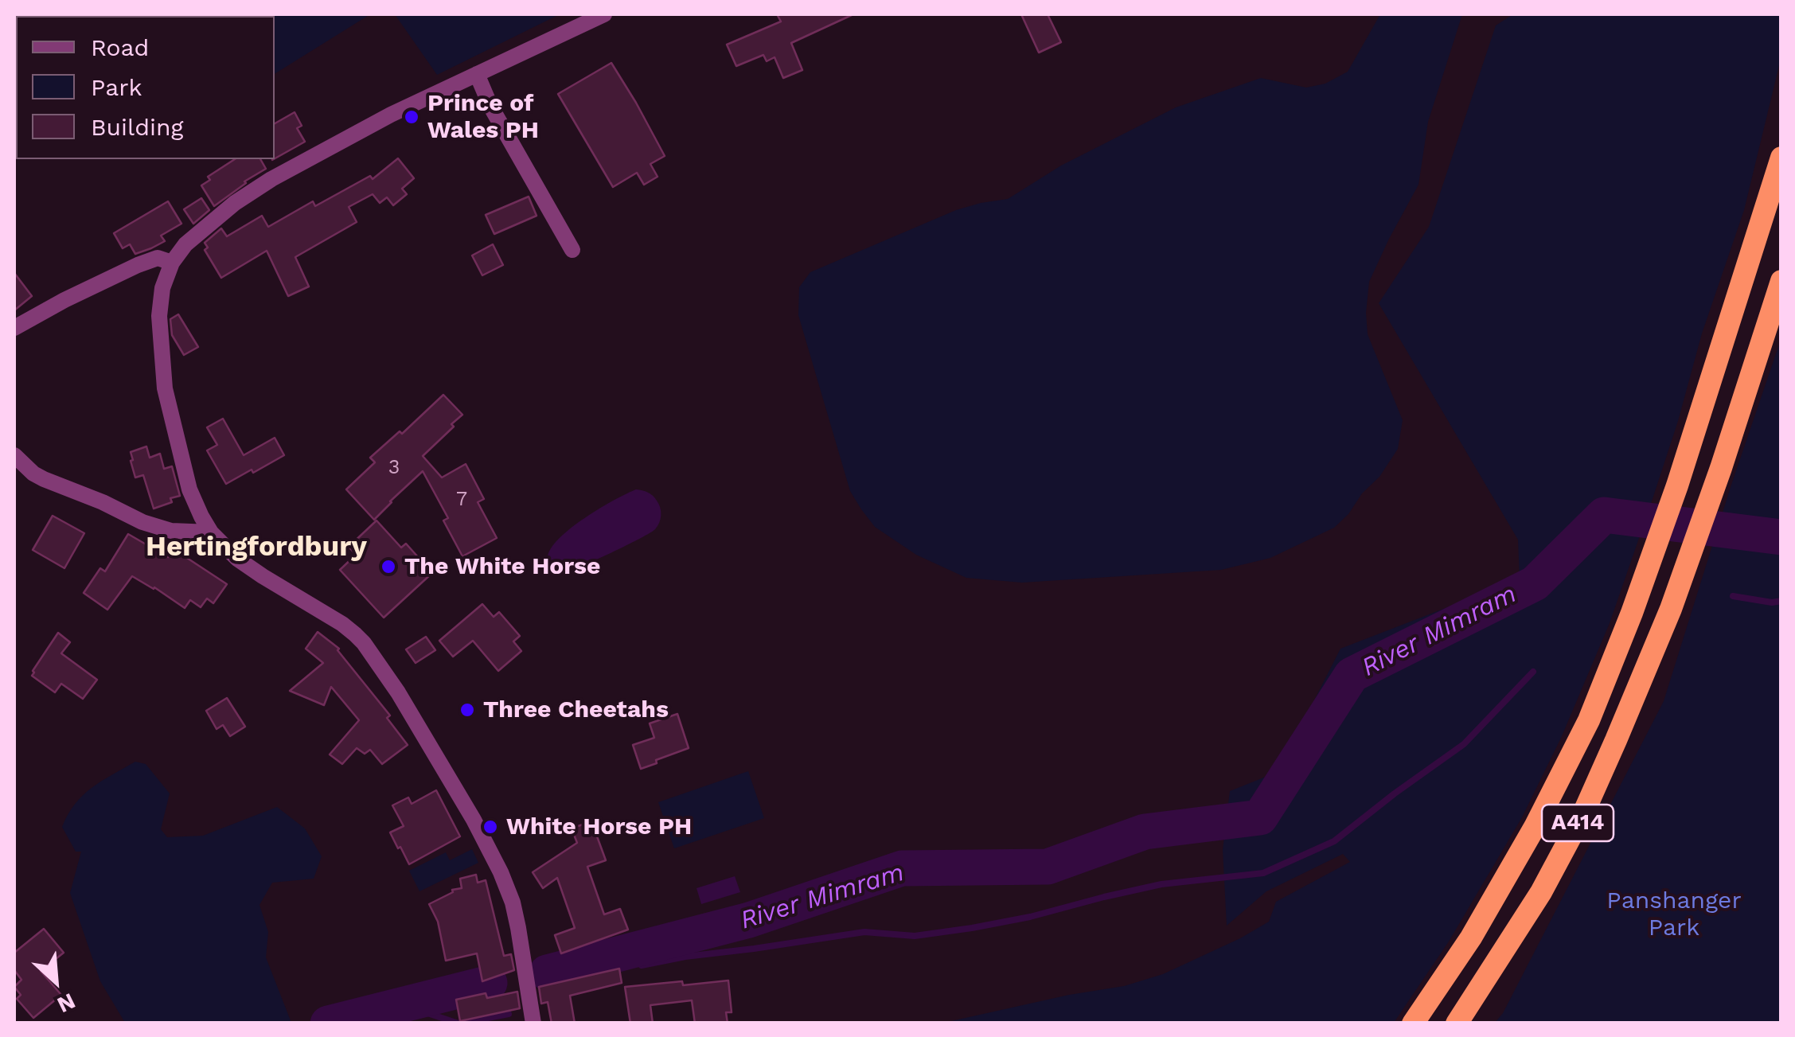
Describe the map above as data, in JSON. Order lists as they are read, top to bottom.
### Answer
{
  "streets": {
    "highway": ["A414"]
  },
  "districts": ["Hertingfordbury"],
  "water": ["River Mimram"],
  "parks": ["Panshanger Park"],
  "places": [
    "Prince of Wales PH",
    "The White Horse",
    "Three Cheetahs",
    "White Horse PH"
  ],
  "house_numbers": ["3", "7"],
  "legend": ["Road", "Park", "Building"],
  "north": "bottom right"
}
